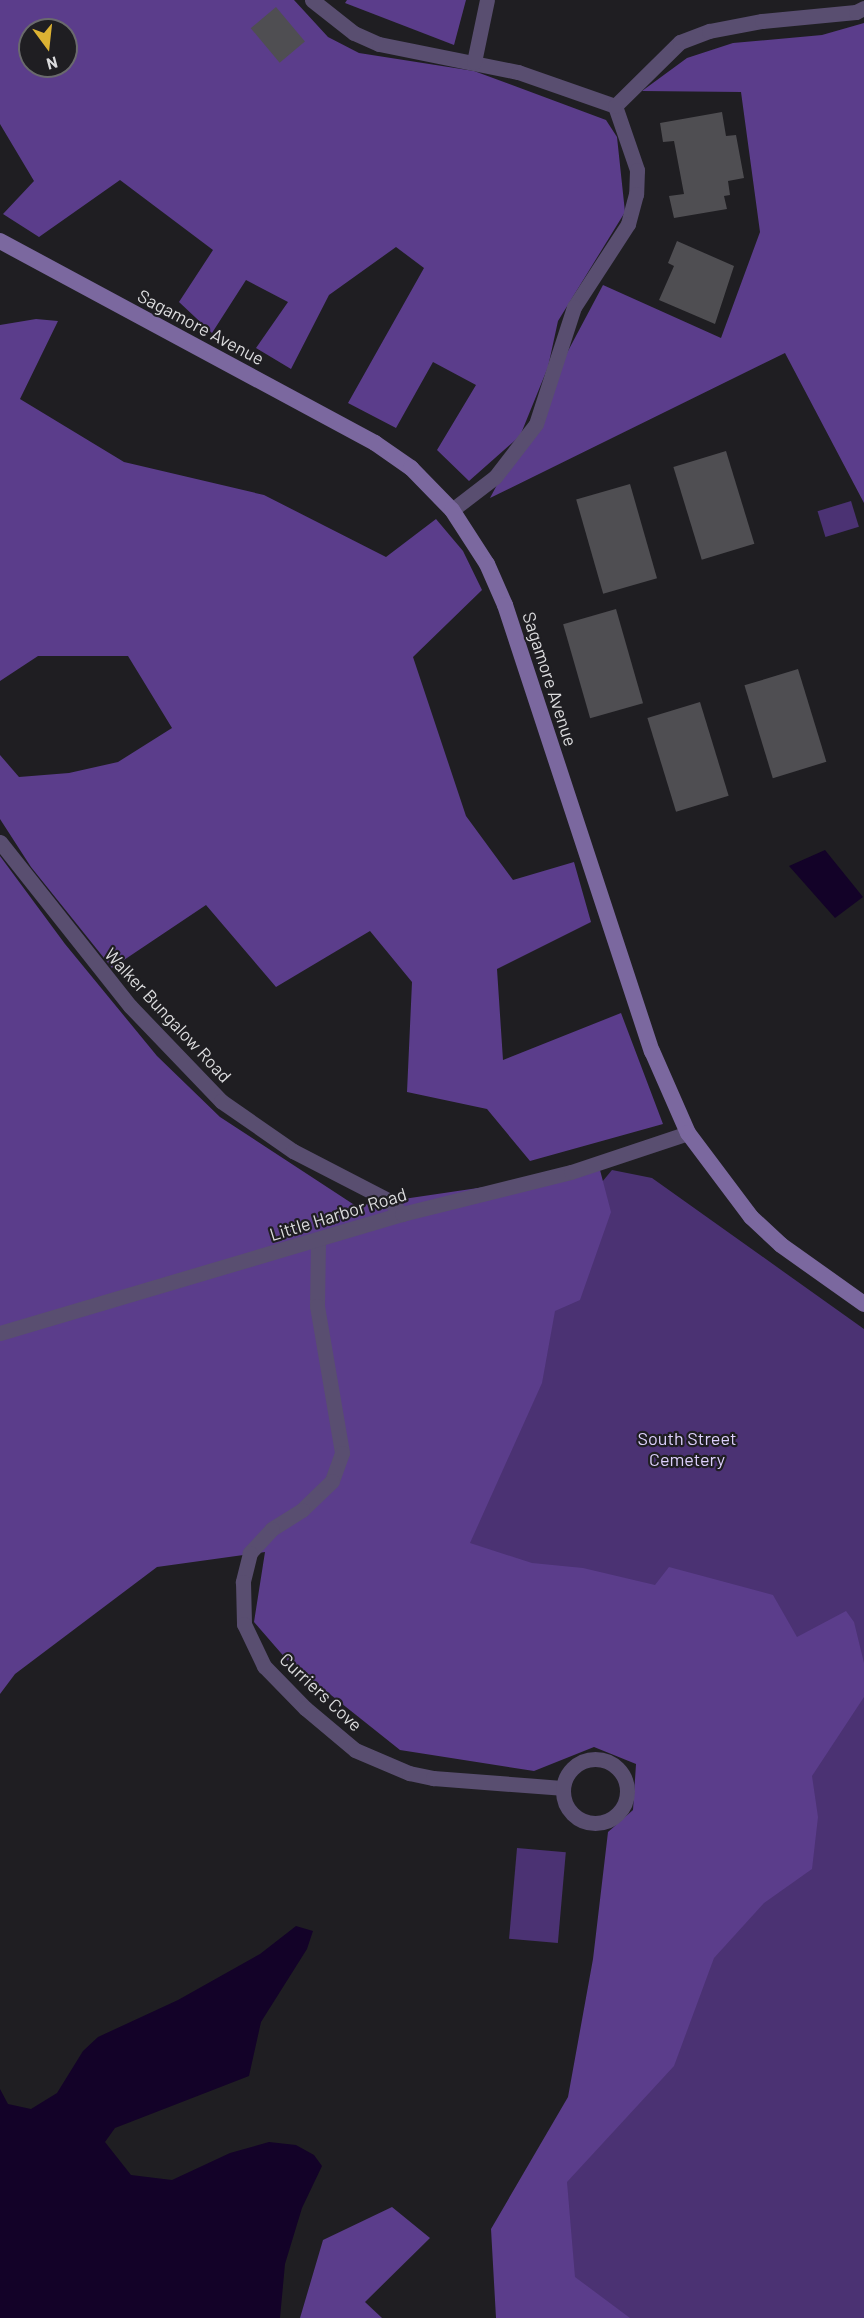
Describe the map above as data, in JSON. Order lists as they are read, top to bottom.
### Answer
{
  "streets": {
    "main road": ["Sagamore Avenue"],
    "street": ["Walker Bungalow Road", "Little Harbor Road", "Curriers Cove"]
  },
  "crossings": [
    ["Sagamore Avenue", "Little Harbor Road"],
    ["Walker Bungalow Road", "Little Harbor Road"],
    ["Little Harbor Road", "Curriers Cove"]
  ],
  "parks": ["South Street Cemetery"],
  "north": "bottom"
}
